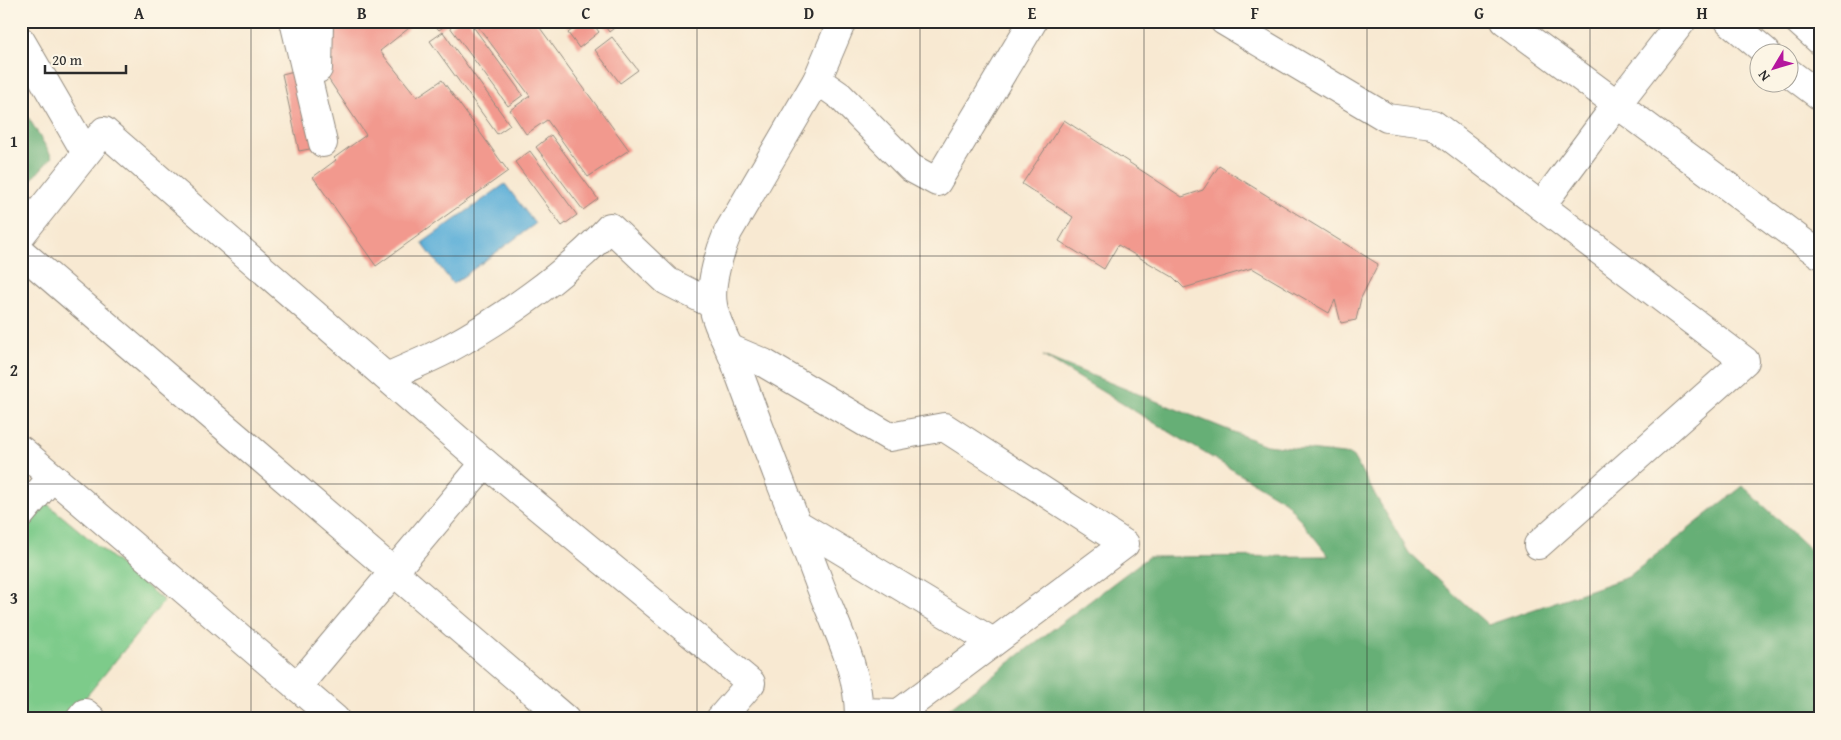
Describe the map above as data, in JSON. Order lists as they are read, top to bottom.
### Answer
{
  "scale_bar": "20 m",
  "north": "bottom left",
  "grid": {
    "columns": [
      "A",
      "B",
      "C",
      "D",
      "E",
      "F",
      "G",
      "H"
    ],
    "rows": ["1", "2", "3"]
  }
}
